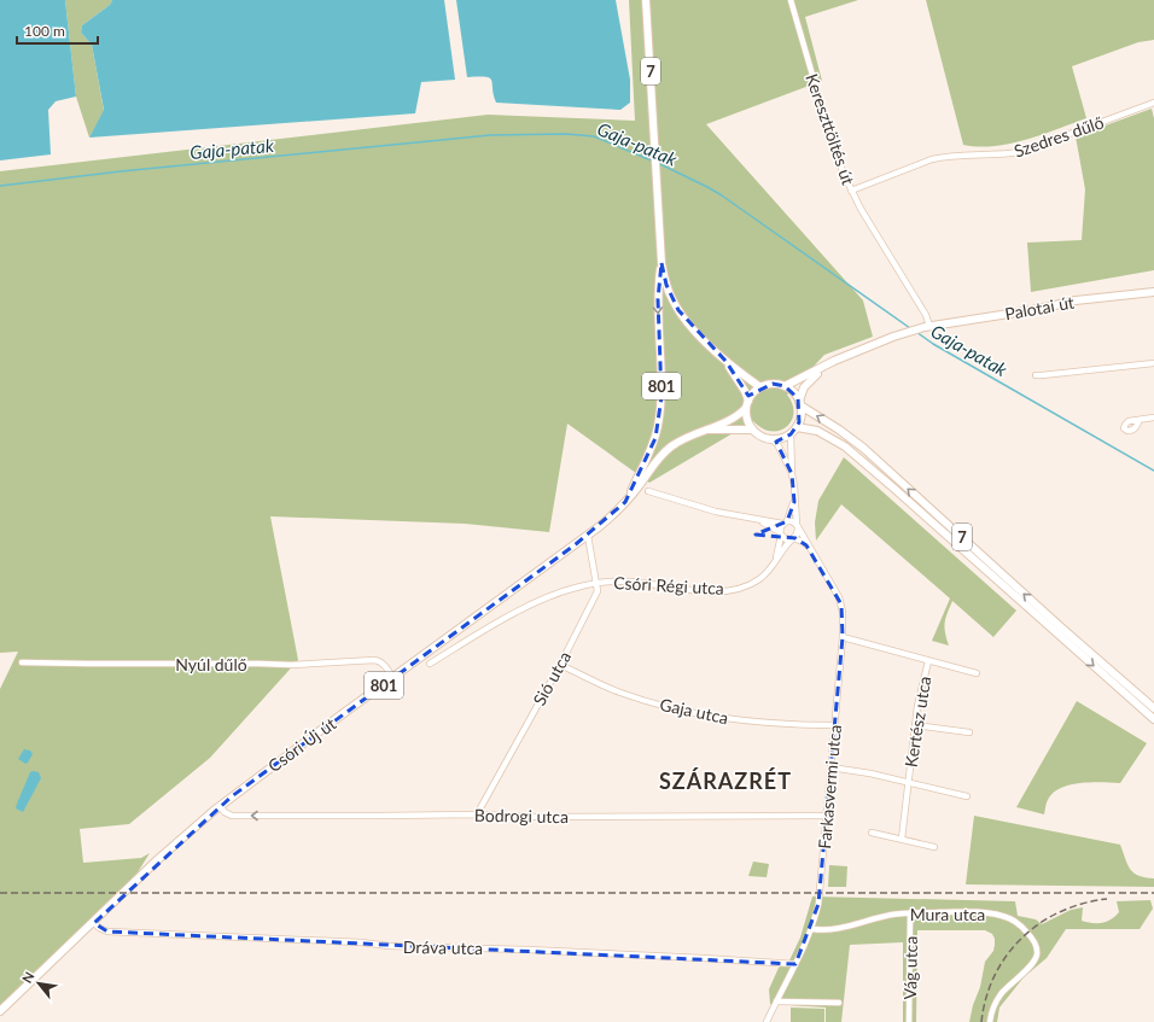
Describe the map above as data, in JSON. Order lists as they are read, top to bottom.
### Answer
{
  "streets": {
    "main road": [
      "7",
      "Palotai út",
      "801",
      "Csóri Új út"
    ],
    "street": [
      "Kereszttöltés út",
      "Szedres dűlő",
      "Csóri Régi utca",
      "Nyúl dűlő",
      "Sió utca",
      "Gaja utca",
      "Kertész utca",
      "Farkasvermi utca",
      "Bodrogi utca",
      "Mura utca",
      "Dráva utca",
      "Vág utca"
    ]
  },
  "crossings": [
    ["7", "801"],
    ["Kereszttöltés út", "Szedres dűlő"],
    ["Kereszttöltés út", "Palotai út"],
    ["801", "Csóri Új út"],
    ["Csóri Régi utca", "Sió utca"],
    ["Csóri Régi utca", "Farkasvermi utca"],
    ["Nyúl dűlő", "Csóri Új út"],
    ["Sió utca", "Gaja utca"],
    ["Sió utca", "Bodrogi utca"],
    ["Gaja utca", "Farkasvermi utca"],
    ["Kertész utca", "Farkasvermi utca"],
    ["Csóri Új út", "Bodrogi utca"],
    ["Csóri Új út", "Dráva utca"],
    ["Farkasvermi utca", "Bodrogi utca"],
    ["Farkasvermi utca", "Mura utca"],
    ["Farkasvermi utca", "Dráva utca"],
    ["Mura utca", "Vág utca"]
  ],
  "one_way": ["Bodrogi utca"],
  "districts": ["SZÁRAZRÉT"],
  "water": ["Gaja-patak"],
  "scale_bar": "100 m",
  "north": "top left"
}
